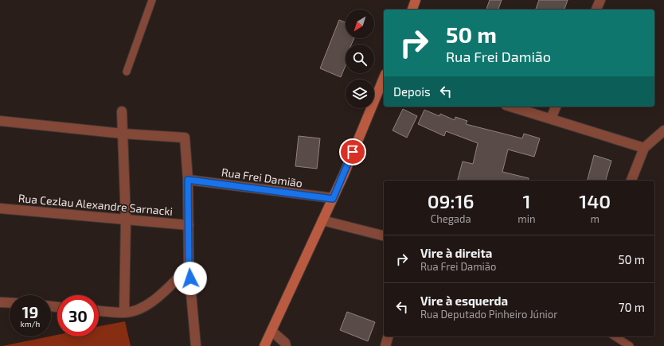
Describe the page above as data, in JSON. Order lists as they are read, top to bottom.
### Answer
{
  "streets": {
    "street": ["Rua Frei Damião", "Rua Cezlau Alexandre Sarnacki"]
  },
  "north": "bottom left",
  "page": {
    "turn": ["50 m", "Rua Frei Damião"],
    "then": "Depois",
    "eta": [
      "09:16",
      "Chegada",
      "1",
      "min",
      "140",
      "m"
    ],
    "list": [
      {
        "name": "Vire à direita",
        "note": "Rua Frei Damião",
        "value": "50 m"
      },
      {
        "name": "Vire à esquerda",
        "note": "Rua Deputado Pinheiro Júnior",
        "value": "70 m"
      }
    ],
    "speed": "19 km/h",
    "limit": "30"
  }
}
